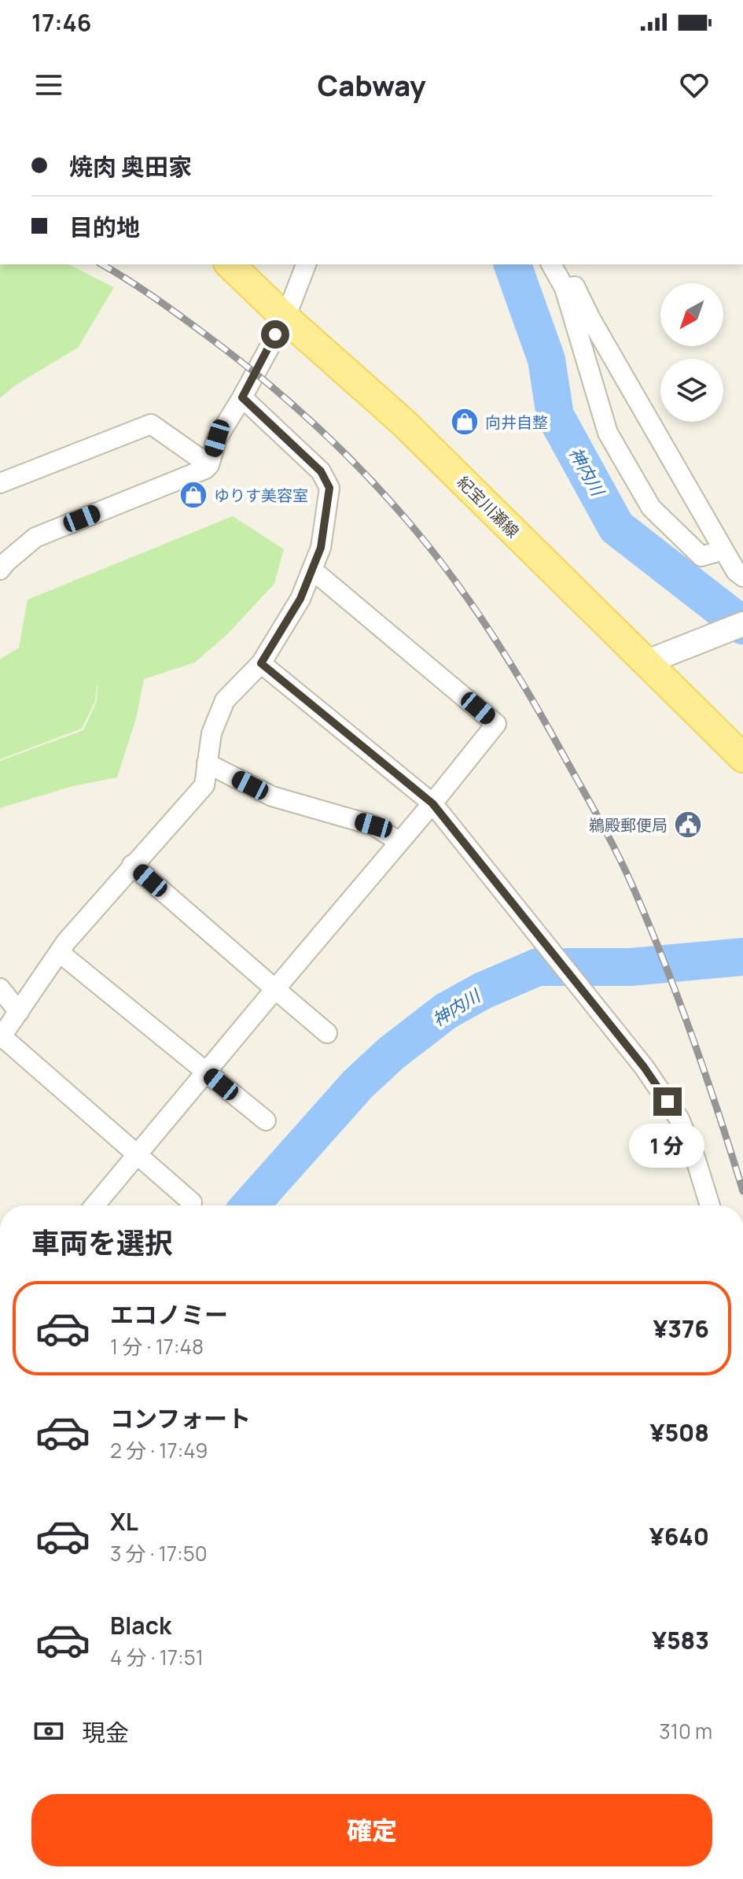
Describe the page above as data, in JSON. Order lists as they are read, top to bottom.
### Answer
{
  "streets": {
    "main road": ["紀宝川瀬線"]
  },
  "water": ["神内川"],
  "places": {
    "shop": ["向井自整", "ゆりす美容室"],
    "public building": ["鵜殿郵便局"]
  },
  "north": "bottom left",
  "page": {
    "status": "17:46",
    "header": "Cabway",
    "banner": ["焼肉 奥田家", "目的地"],
    "bubble": "1 分",
    "heading": "車両を選択",
    "list": [
      {
        "name": "エコノミー",
        "note": "1 分 · 17:48",
        "value": "¥376"
      },
      {
        "name": "コンフォート",
        "note": "2 分 · 17:49",
        "value": "¥508"
      },
      {
        "name": "XL",
        "note": "3 分 · 17:50",
        "value": "¥640"
      },
      {
        "name": "Black",
        "note": "4 分 · 17:51",
        "value": "¥583"
      }
    ],
    "pay": ["現金", "310 m"],
    "buttons": "確定"
  }
}
